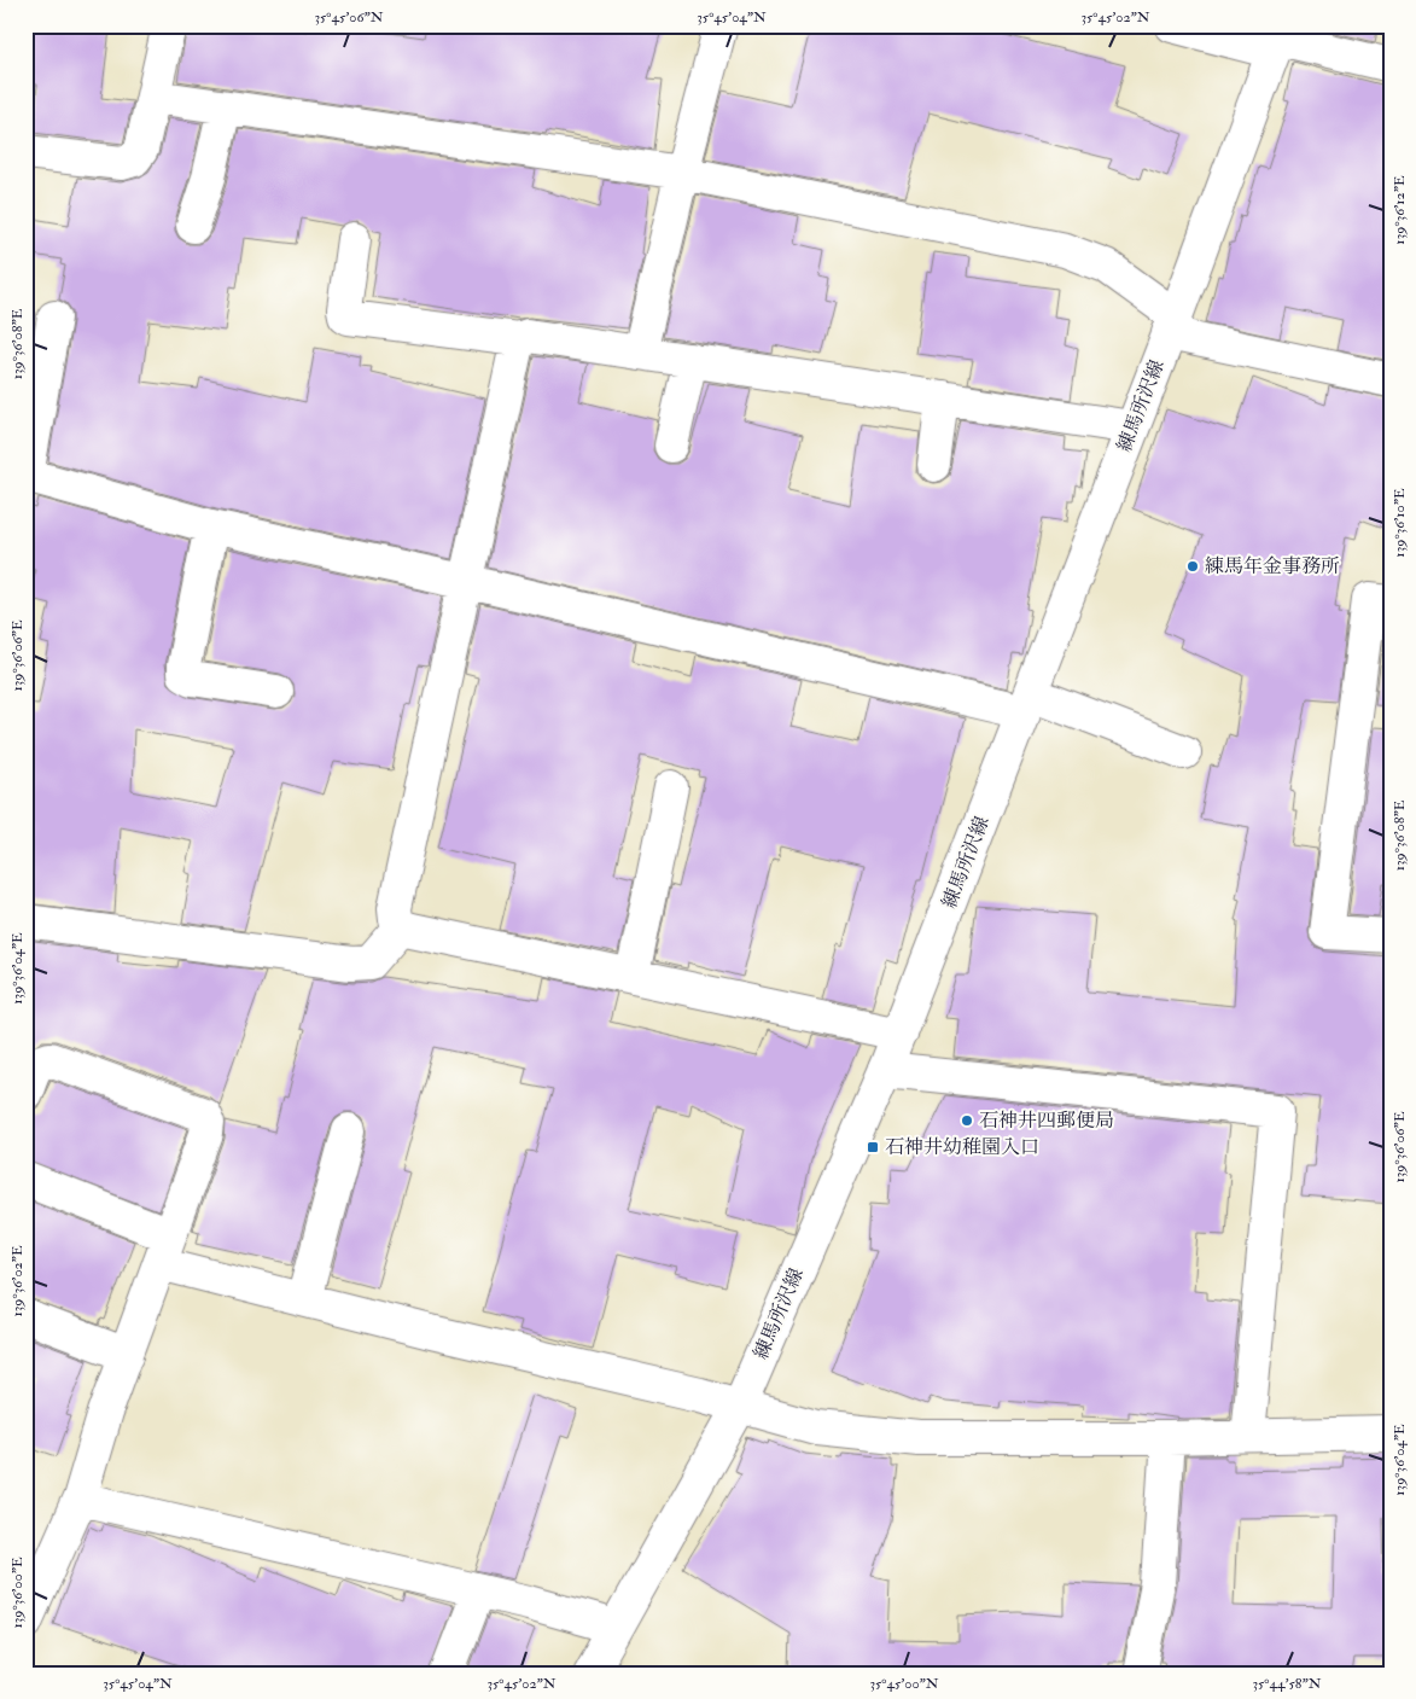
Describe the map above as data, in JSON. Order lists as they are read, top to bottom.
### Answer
{
  "streets": {
    "street": ["練馬所沢線"]
  },
  "places": {
    "other": ["練馬年金事務所", "石神井四郵便局"],
    "transit": ["石神井幼稚園入口"]
  },
  "coordinates": [
    "35°45'06\"N",
    "35°45'04\"N",
    "35°45'02\"N",
    "139°36'12\"E",
    "139°36'08\"E",
    "139°36'10\"E",
    "139°36'06\"E",
    "139°36'04\"E",
    "139°36'02\"E",
    "139°36'00\"E",
    "35°45'00\"N",
    "35°44'58\"N"
  ]
}
